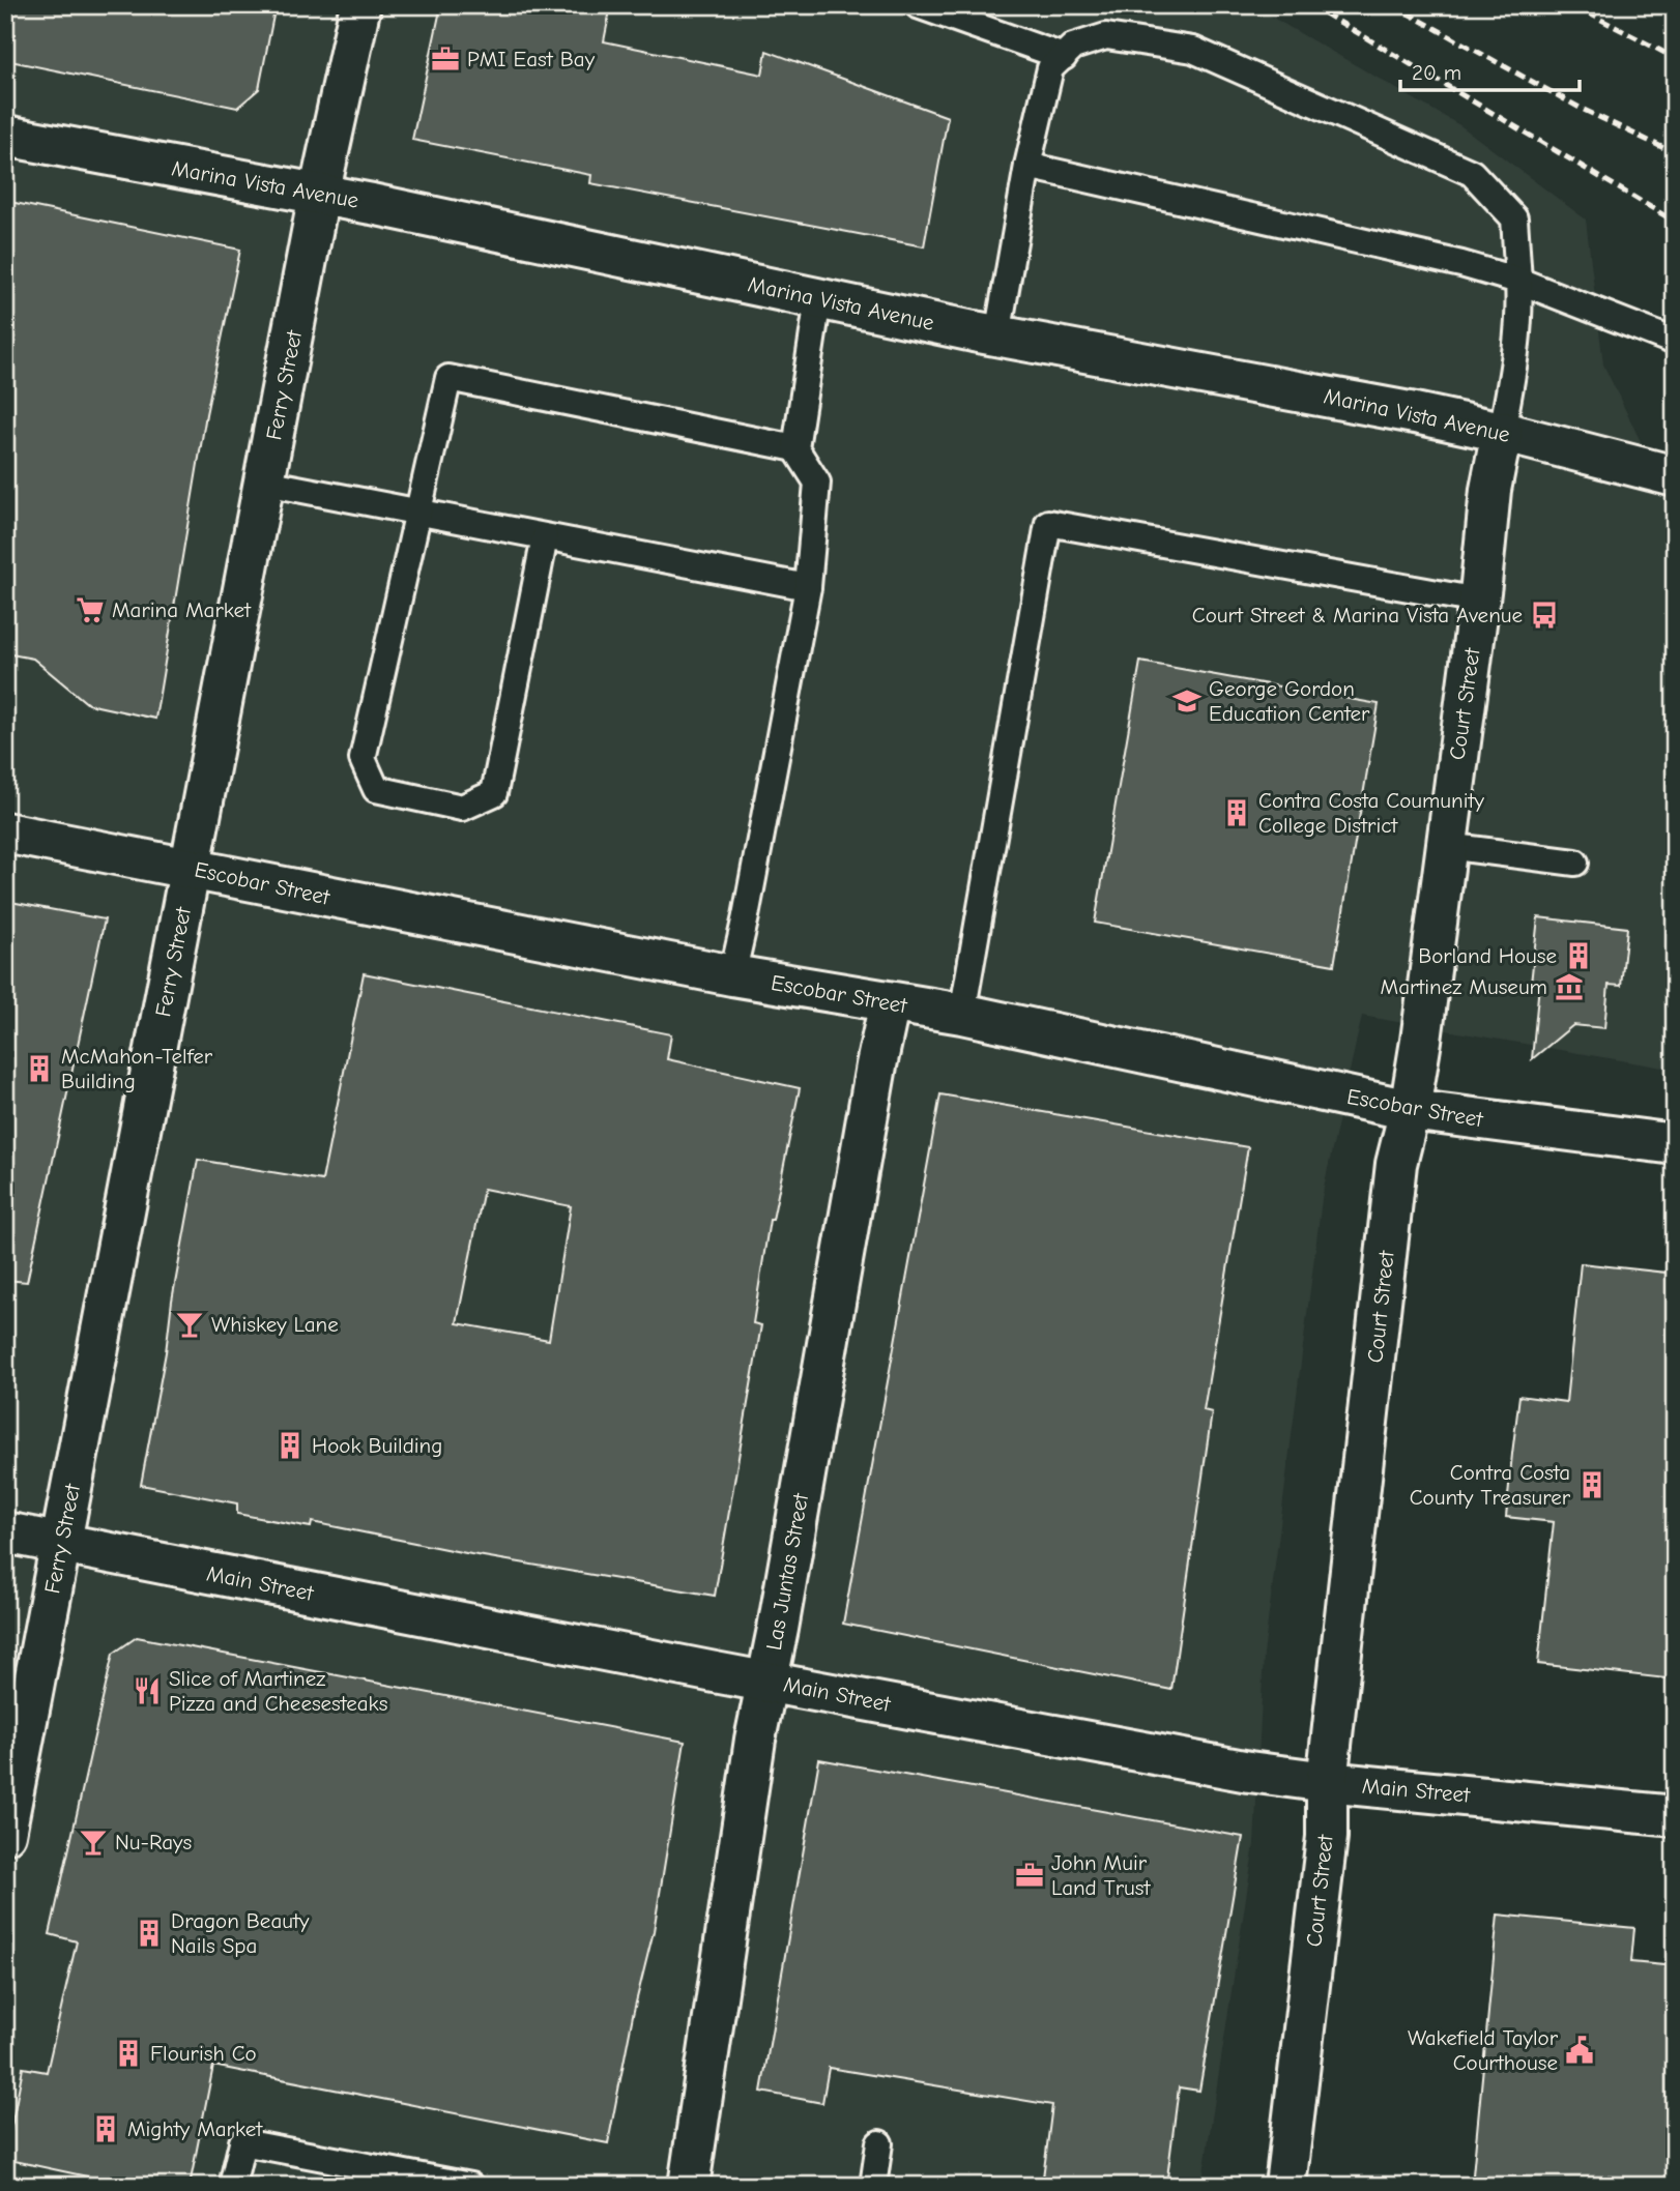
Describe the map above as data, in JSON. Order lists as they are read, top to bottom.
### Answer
{
  "streets": {
    "main road": [
      "Marina Vista Avenue",
      "Ferry Street",
      "Court Street",
      "Escobar Street",
      "Las Juntas Street",
      "Main Street"
    ]
  },
  "crossings": [
    ["Marina Vista Avenue", "Ferry Street"],
    ["Marina Vista Avenue", "Court Street"],
    ["Ferry Street", "Escobar Street"],
    ["Ferry Street", "Main Street"],
    ["Court Street", "Escobar Street"],
    ["Court Street", "Main Street"],
    ["Escobar Street", "Las Juntas Street"],
    ["Las Juntas Street", "Main Street"]
  ],
  "places": {
    "office": ["PMI East Bay", "John Muir Land Trust"],
    "supermarket": ["Marina Market"],
    "bus stop": ["Court Street & Marina Vista Avenue"],
    "school or university": ["George Gordon Education Center"],
    "building": [
      "Contra Costa Coumunity College District",
      "Borland House",
      "McMahon-Telfer Building",
      "Hook Building",
      "Contra Costa County Treasurer",
      "Dragon Beauty Nails Spa",
      "Flourish Co",
      "Mighty Market"
    ],
    "museum": ["Martinez Museum"],
    "bar": ["Whiskey Lane", "Nu-Rays"],
    "restaurant": ["Slice of Martinez Pizza and Cheesesteaks"],
    "public building": ["Wakefield Taylor Courthouse"]
  },
  "scale_bar": "20 m"
}
